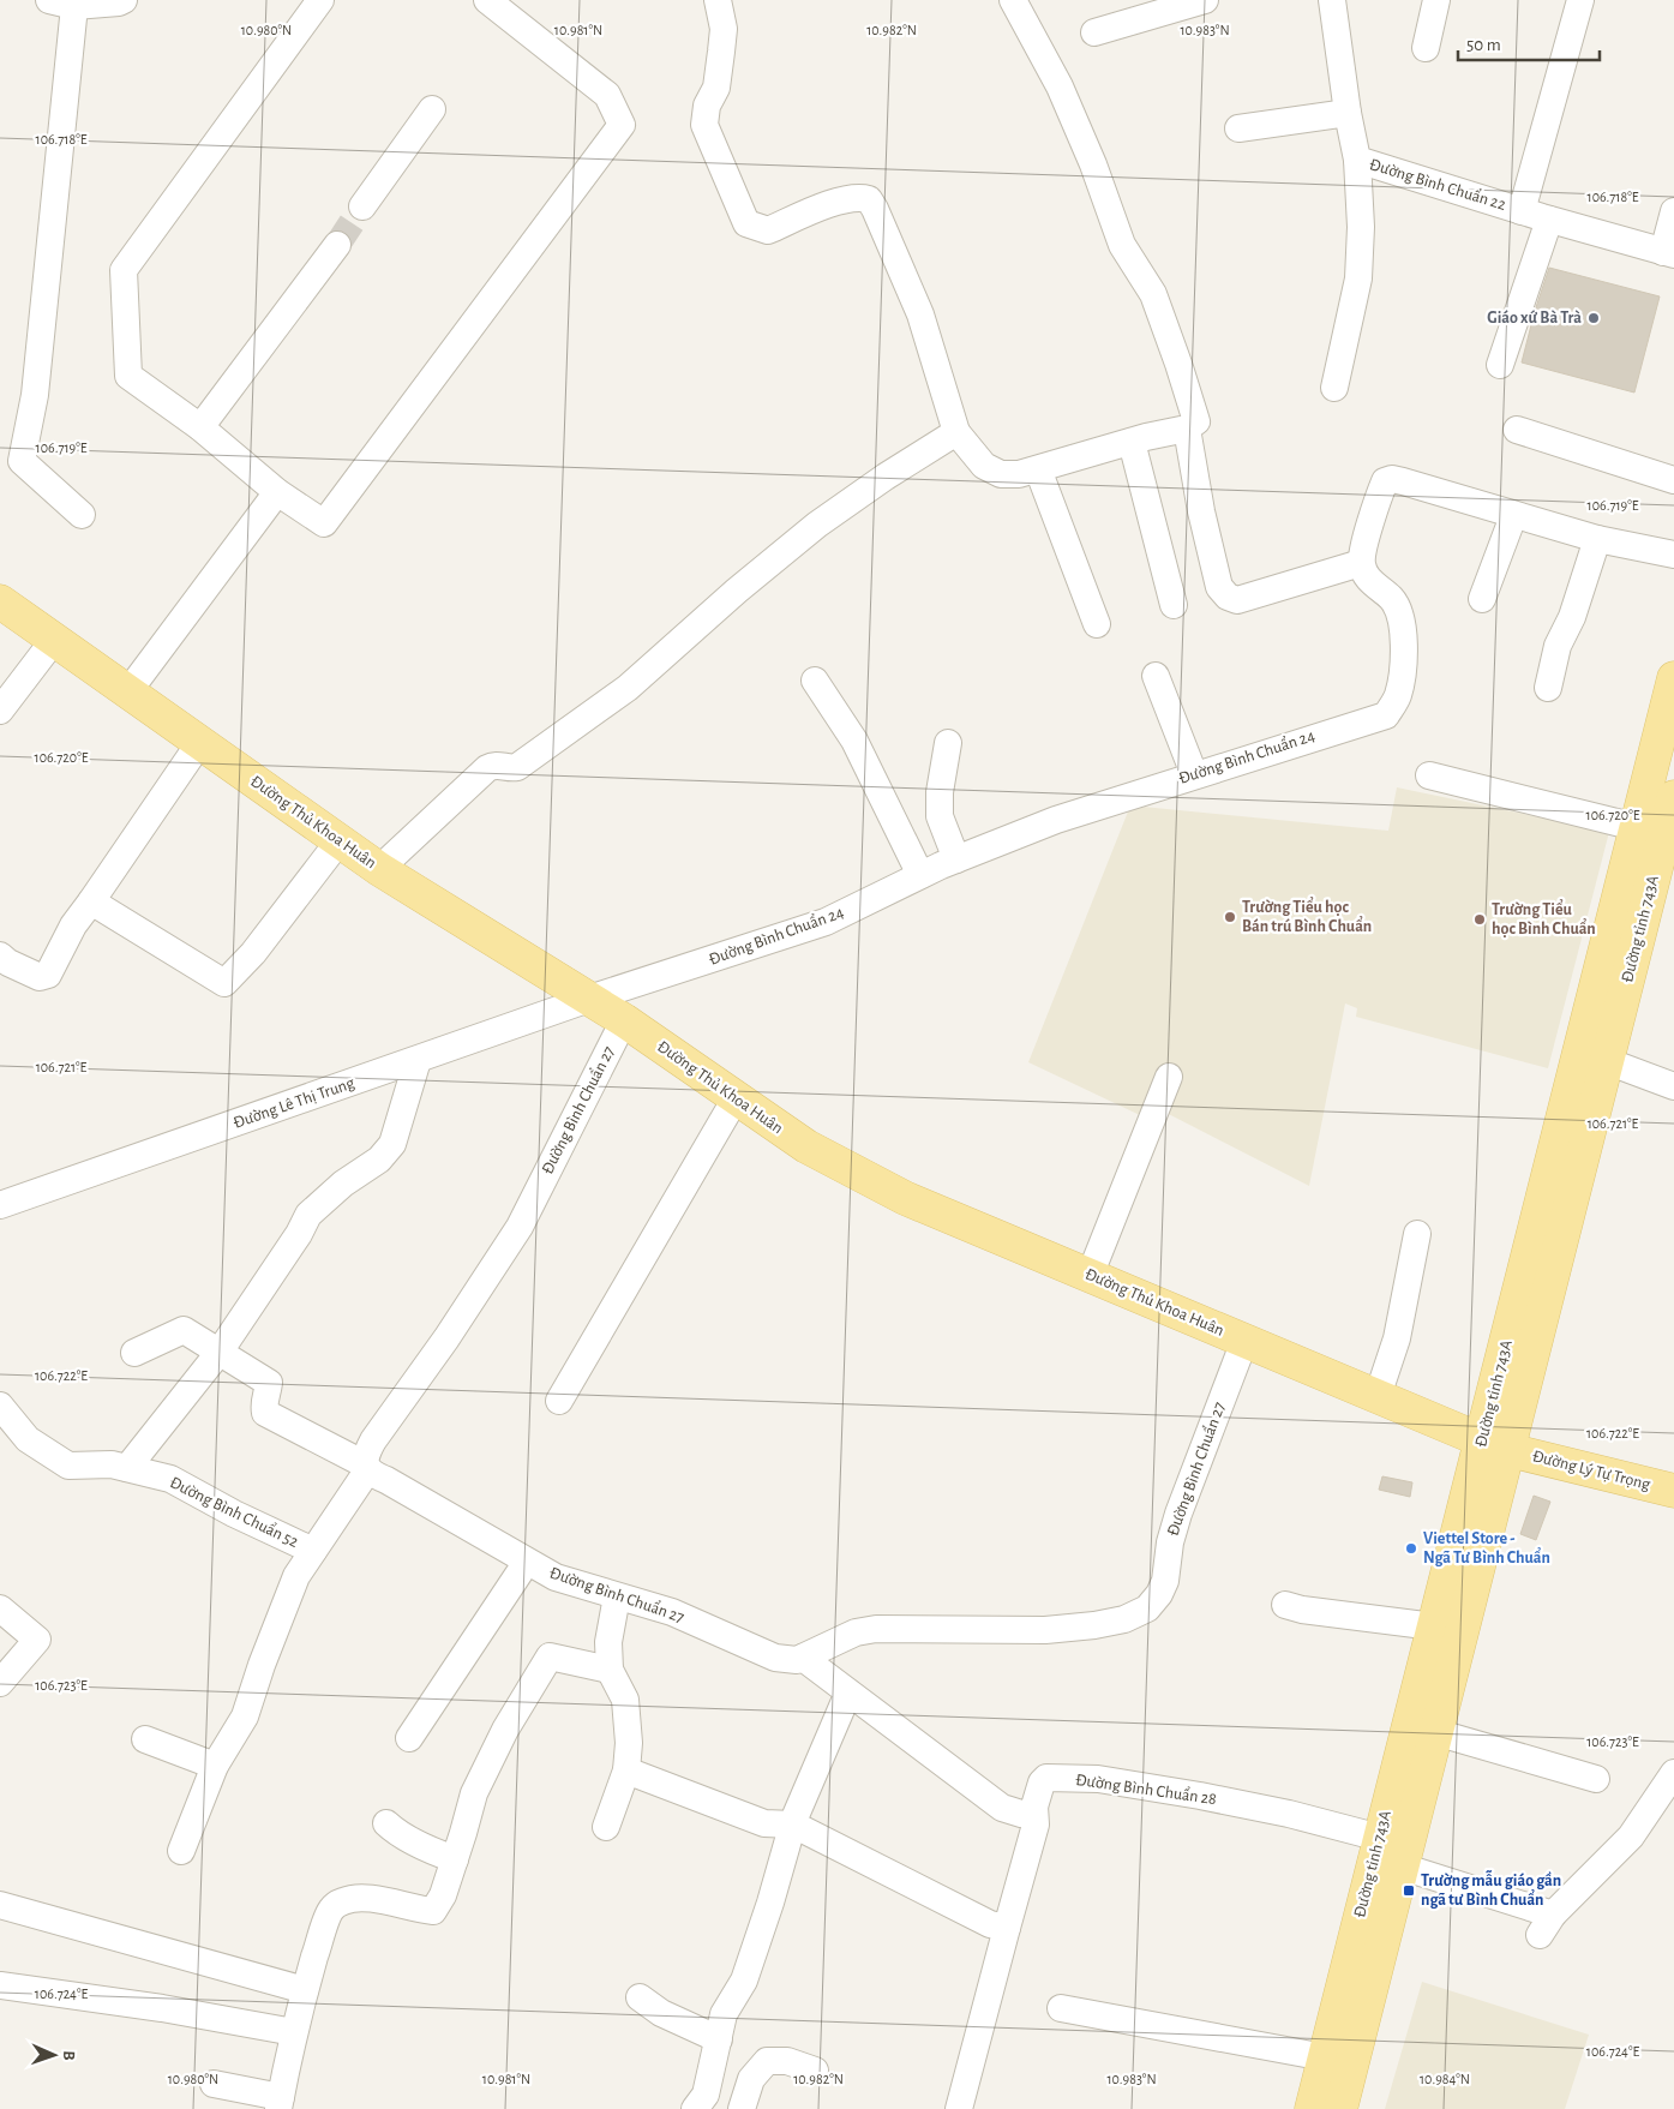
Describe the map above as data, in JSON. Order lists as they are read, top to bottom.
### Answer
{
  "streets": {
    "main road": ["Đường Thủ Khoa Huân", "Đường tỉnh 743A", "Đường Lý Tự Trọng"],
    "street": [
      "Đường Bình Chuẩn 22",
      "Đường Bình Chuẩn 24",
      "Đường Lê Thị Trung",
      "Đường Bình Chuẩn 27",
      "Đường Bình Chuẩn 52",
      "Đường Bình Chuẩn 28"
    ]
  },
  "crossings": [
    ["Đường Bình Chuẩn 24", "Đường Thủ Khoa Huân"],
    ["Đường Bình Chuẩn 24", "Đường Lê Thị Trung"],
    ["Đường Thủ Khoa Huân", "Đường tỉnh 743A"],
    ["Đường Thủ Khoa Huân", "Đường Lê Thị Trung"],
    ["Đường Thủ Khoa Huân", "Đường Bình Chuẩn 27"],
    ["Đường Thủ Khoa Huân", "Đường Lý Tự Trọng"],
    ["Đường tỉnh 743A", "Đường Lý Tự Trọng"],
    ["Đường tỉnh 743A", "Đường Bình Chuẩn 28"]
  ],
  "places": {
    "other": [
      "Giáo xứ Bà Trà",
      "Trường Tiểu học Bán trú Bình Chuẩn",
      "Trường Tiểu học Bình Chuẩn",
      "Viettel Store - Ngã Tư Bình Chuẩn"
    ],
    "transit": ["Trường mẫu giáo gần ngã tư Bình Chuẩn"]
  },
  "scale_bar": "50 m",
  "north": "right",
  "coordinates": [
    "10.980°N",
    "10.981°N",
    "10.982°N",
    "10.983°N",
    "106.718°E",
    "106.719°E",
    "106.720°E",
    "106.721°E",
    "106.722°E",
    "106.723°E",
    "106.724°E",
    "10.984°N"
  ]
}
